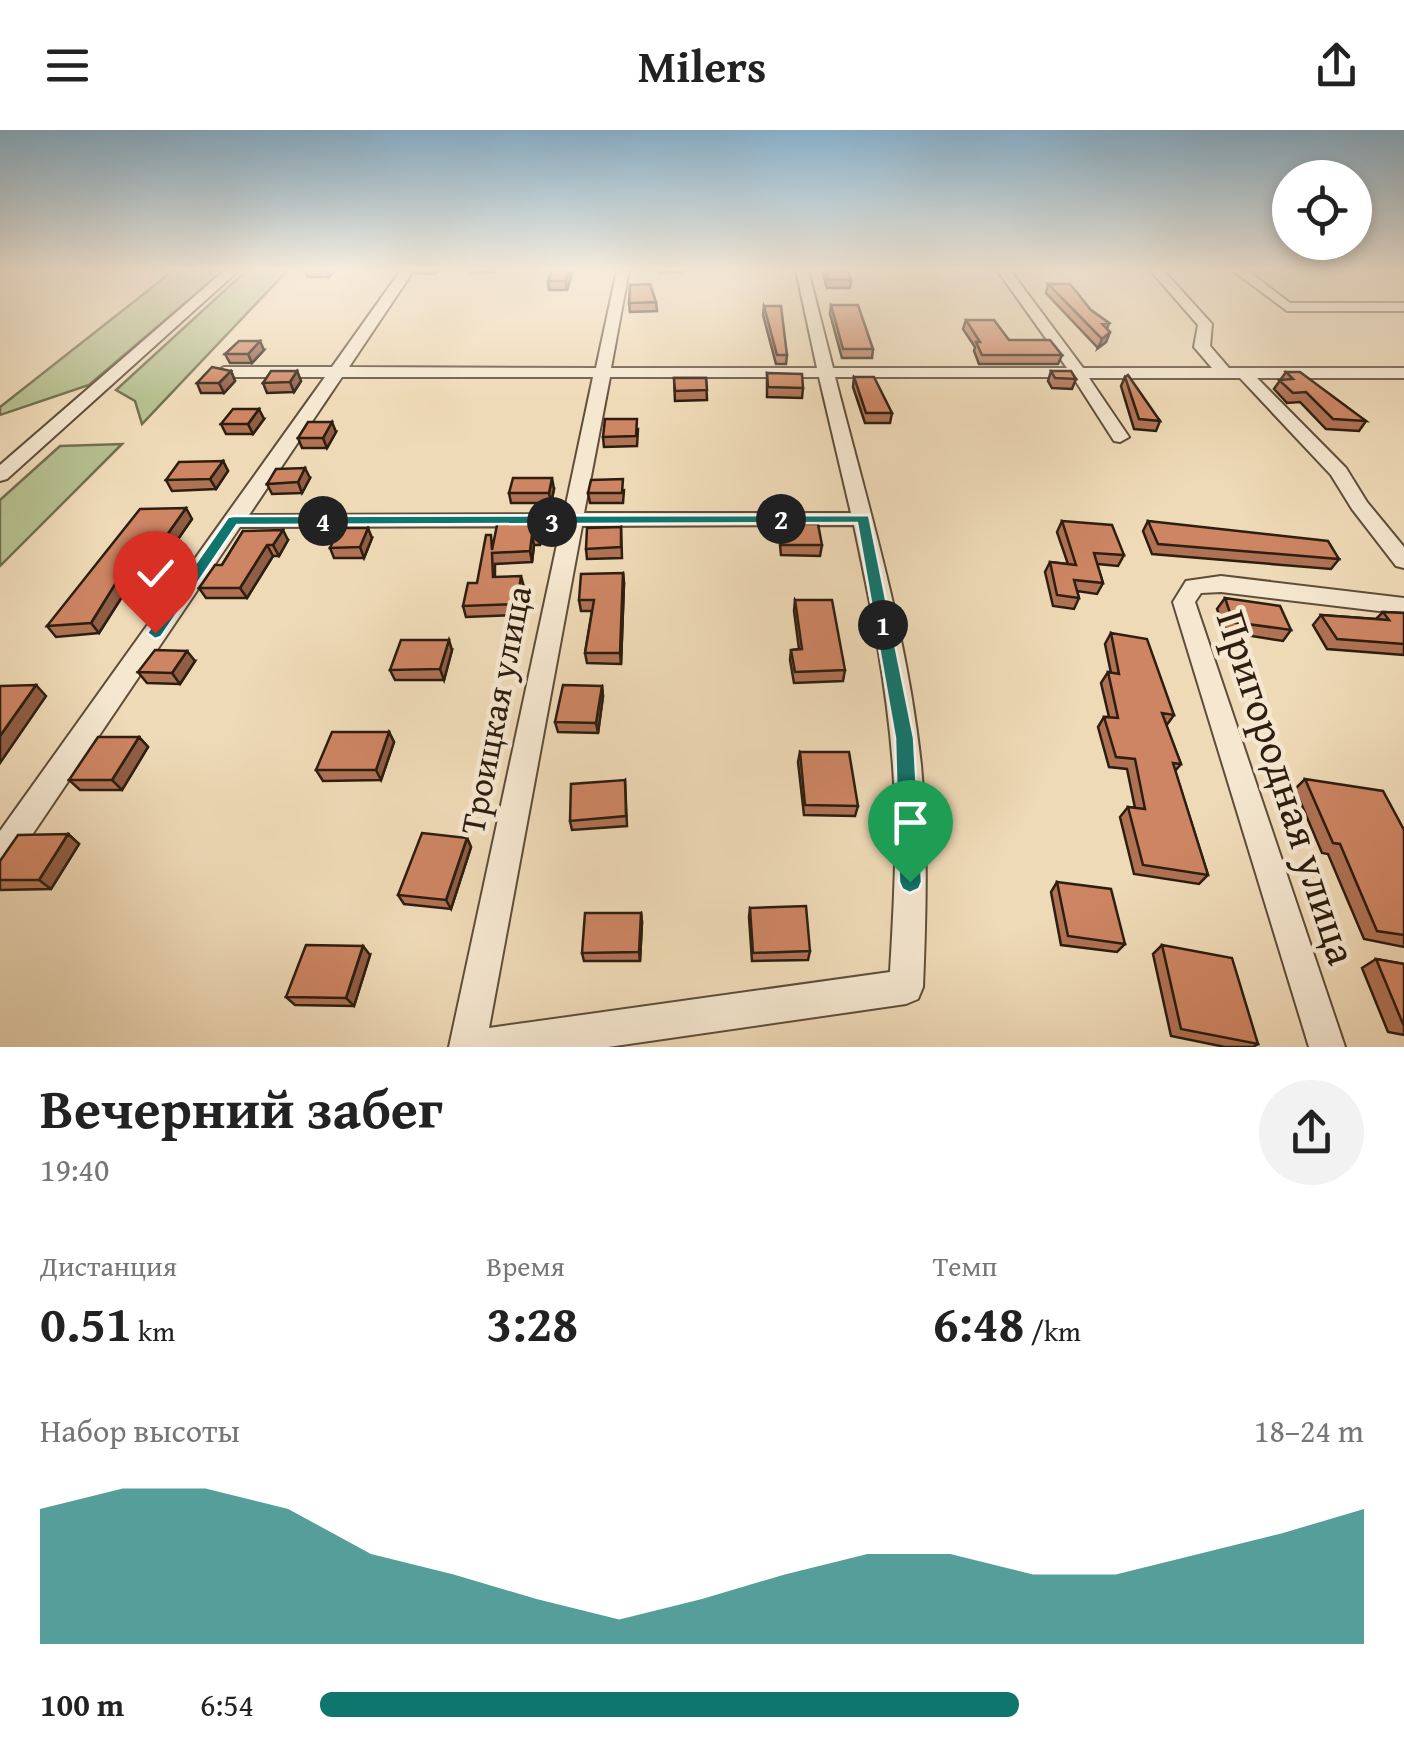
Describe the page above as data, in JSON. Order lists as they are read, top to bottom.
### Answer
{
  "streets": {
    "street": ["Троицкая улица", "Пригородная улица"]
  },
  "page": {
    "header": "Milers",
    "pins": [
      "2",
      "4",
      "3",
      "1"
    ],
    "heading": ["Вечерний забег", "19:40"],
    "stats": [
      ["Дистанция", "0.51 km"],
      ["Время", "3:28"],
      ["Темп", "6:48 /km"]
    ],
    "chart": ["Набор высоты", "18–24 m"],
    "list": [
      {
        "name": "100 m",
        "note": "6:54"
      }
    ]
  }
}
